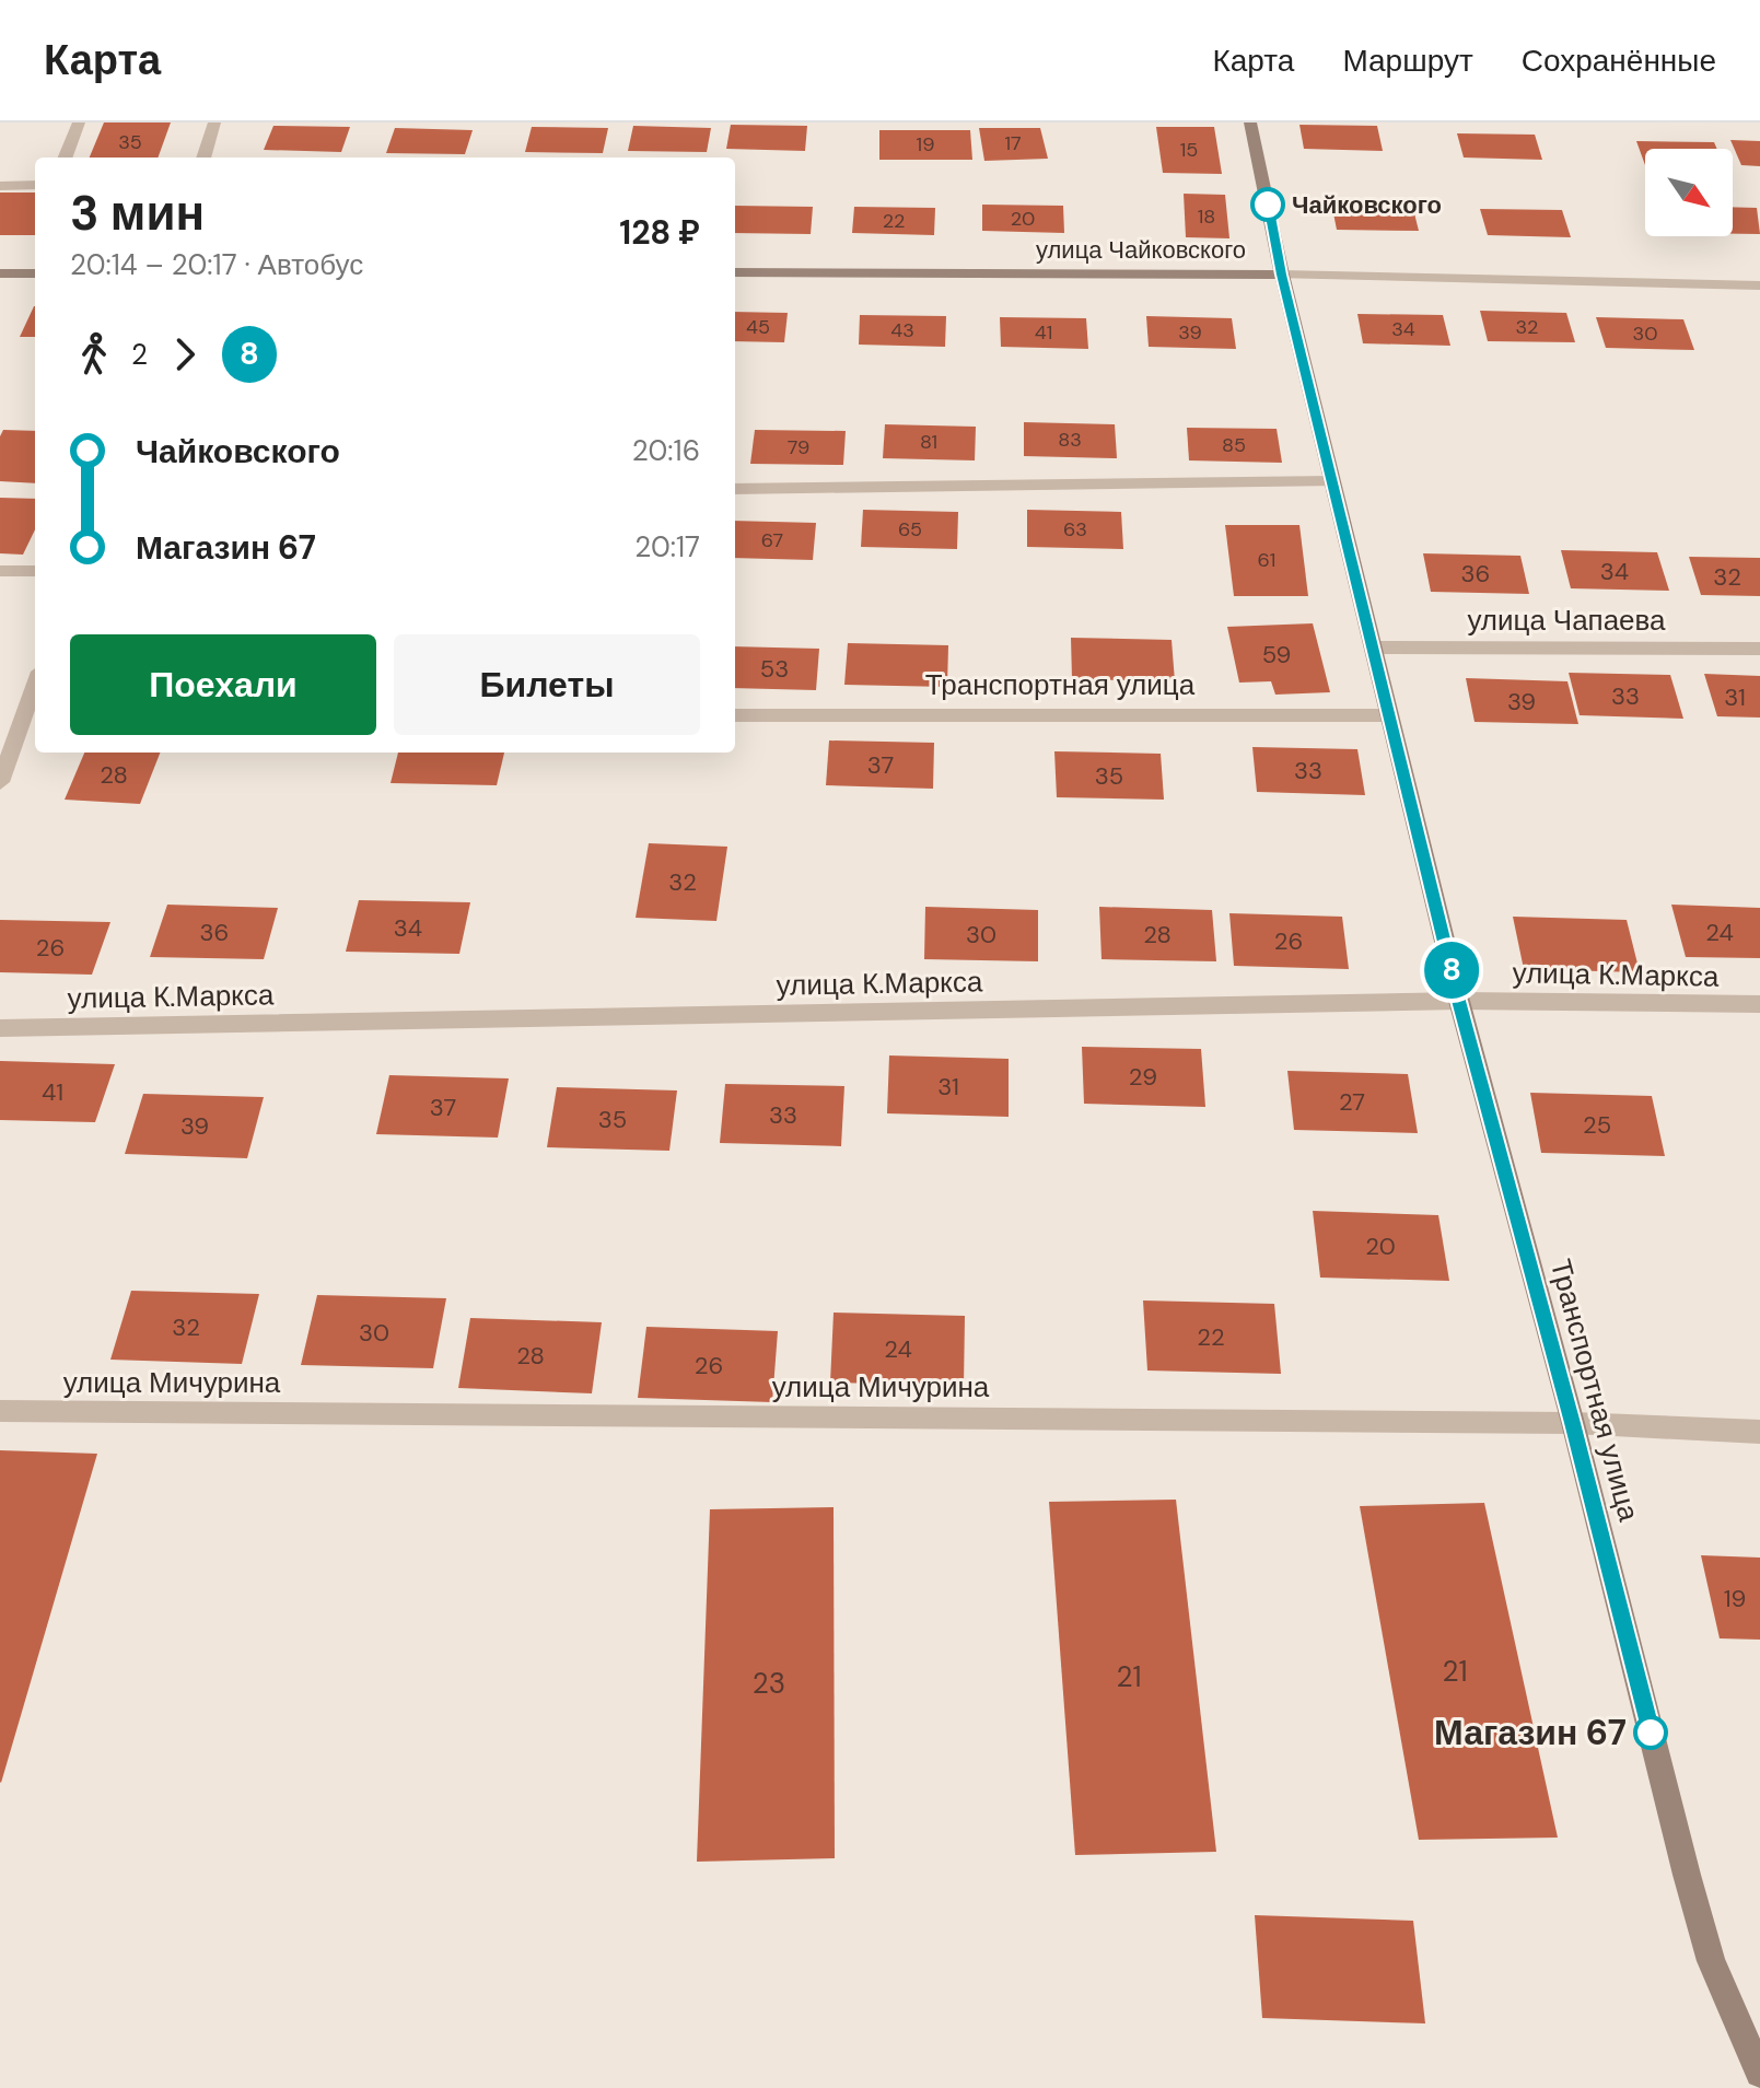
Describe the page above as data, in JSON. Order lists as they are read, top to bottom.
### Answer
{
  "streets": {
    "street": [
      "улица Чайковского",
      "улица Чапаева",
      "Транспортная улица",
      "улица К.Маркса",
      "улица Мичурина"
    ]
  },
  "crossings": [
    ["улица Чайковского", "Транспортная улица"],
    ["улица Чапаева", "Транспортная улица"],
    ["Транспортная улица", "улица К.Маркса"],
    ["Транспортная улица", "улица Мичурина"]
  ],
  "places": ["Чайковского", "Магазин 67"],
  "lines": ["bus line 8"],
  "house_numbers": [
    "35",
    "17",
    "19",
    "15",
    "18",
    "20",
    "22",
    "45",
    "32",
    "34",
    "43",
    "41",
    "39",
    "30",
    "83",
    "81",
    "85",
    "79",
    "65",
    "63",
    "67",
    "61",
    "34",
    "36",
    "32",
    "59",
    "53",
    "33",
    "31",
    "39",
    "37",
    "33",
    "28",
    "35",
    "32",
    "34",
    "36",
    "24",
    "30",
    "28",
    "26",
    "26",
    "29",
    "31",
    "41",
    "27",
    "37",
    "33",
    "35",
    "25",
    "39",
    "20",
    "32",
    "30",
    "22",
    "24",
    "28",
    "26",
    "19",
    "21",
    "21",
    "23"
  ],
  "north": "bottom right",
  "page": {
    "header": "Карта",
    "nav": ["Карта", "Маршрут", "Сохранённые"],
    "on_map": "8",
    "heading": ["3 мин", "20:14 – 20:17 · Автобус", "128 ₽"],
    "legs": ["2", "8"],
    "list": [
      {
        "name": "Чайковского",
        "value": "20:16"
      },
      {
        "name": "Магазин 67",
        "value": "20:17"
      }
    ],
    "buttons": ["Поехали", "Билеты"]
  }
}
